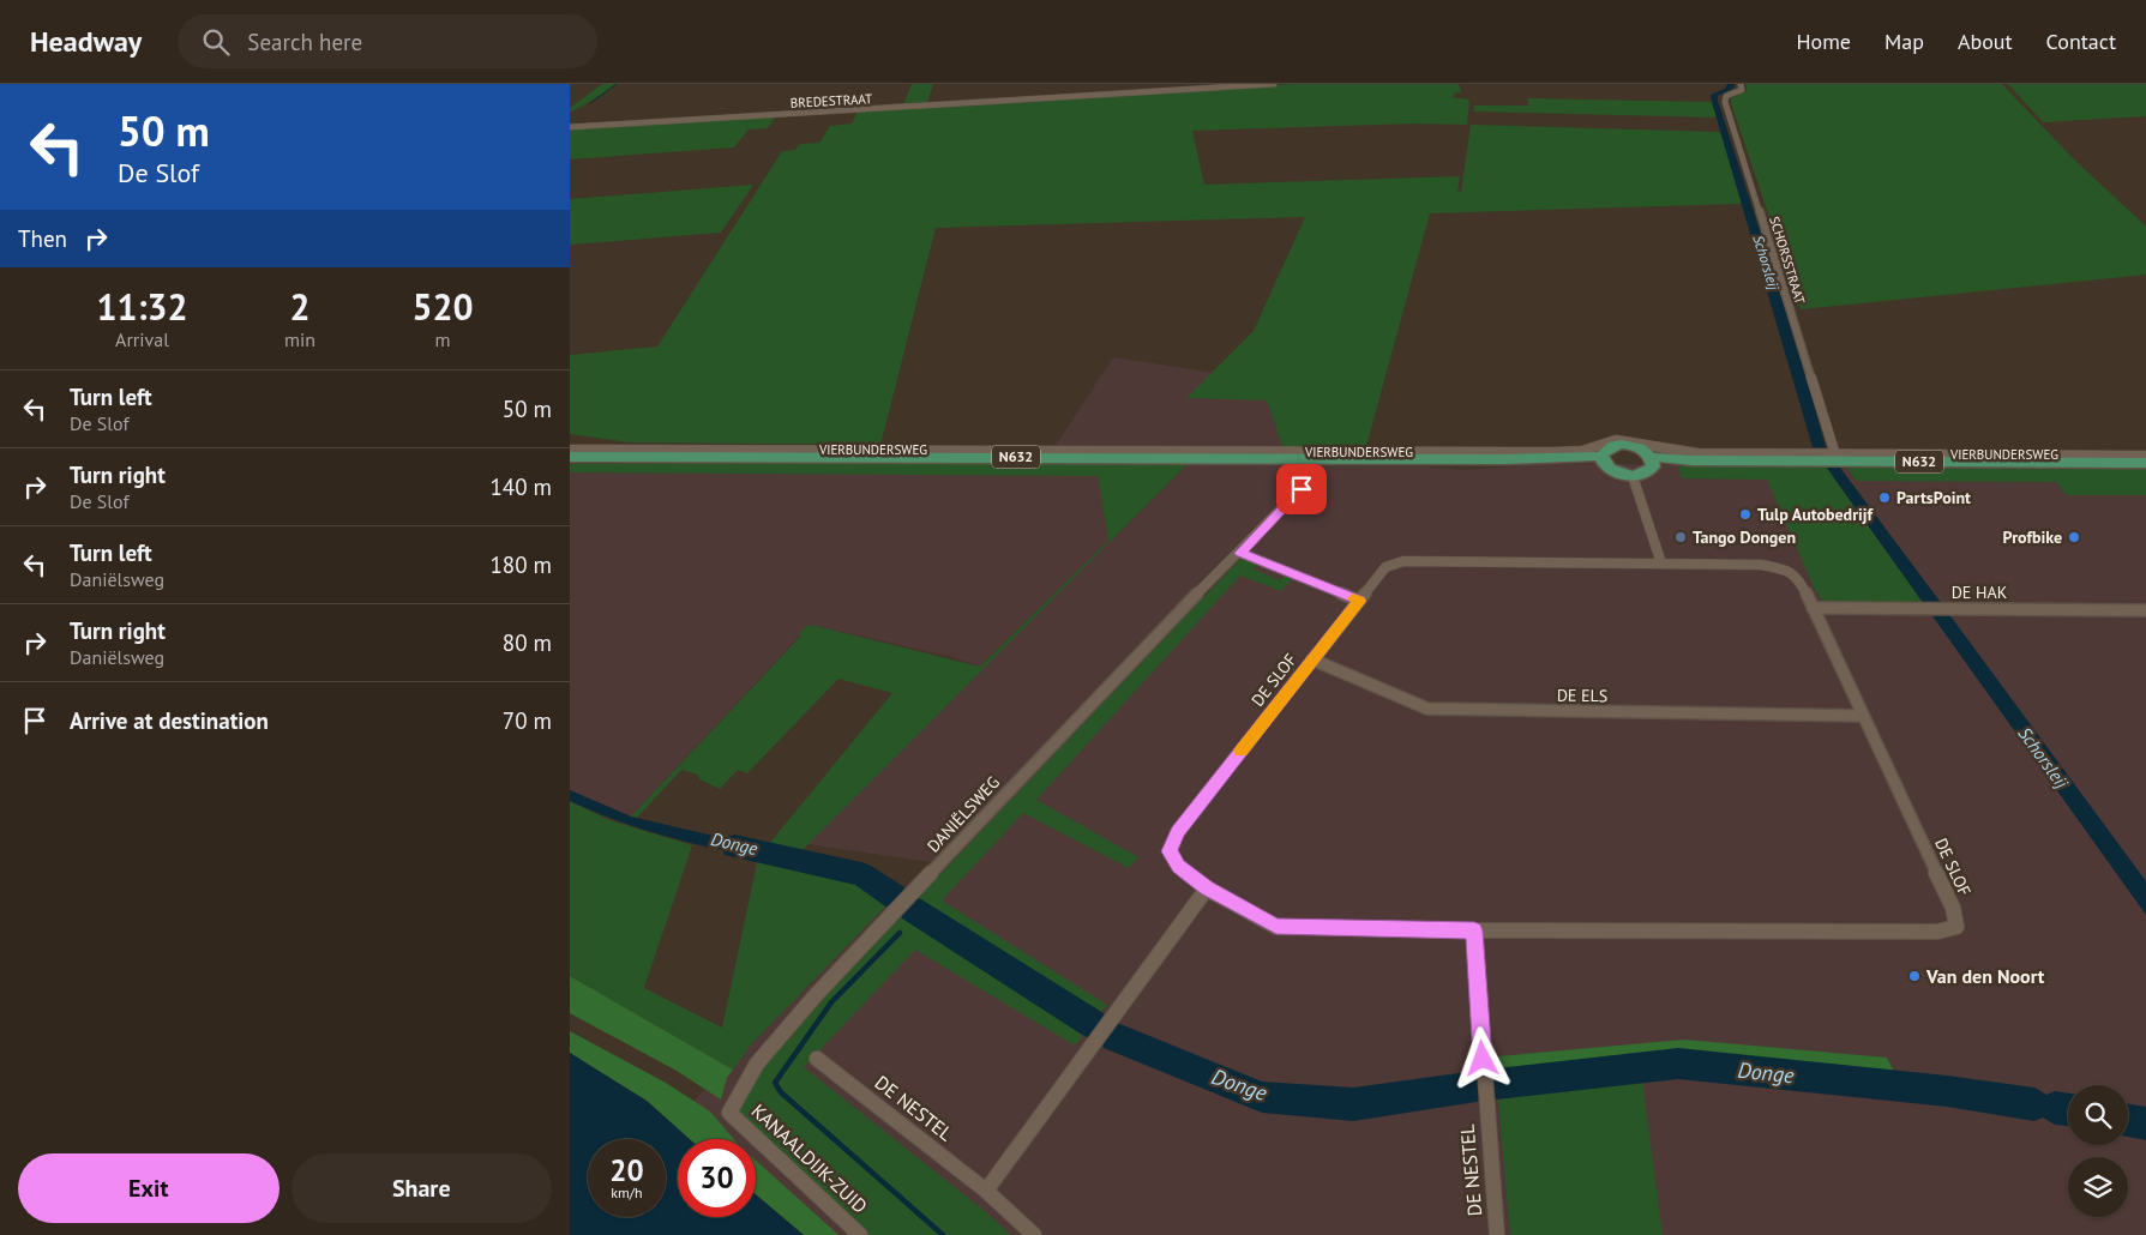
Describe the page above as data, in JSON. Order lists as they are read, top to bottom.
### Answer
{
  "streets": {
    "main road": ["VIERBUNDERSWEG", "N632"],
    "street": [
      "BREDESTRAAT",
      "SCHORSSTRAAT",
      "DE HAK",
      "DE SLOF",
      "DE ELS",
      "DANIËLSWEG",
      "DE NESTEL",
      "KANAALDIJK-ZUID"
    ]
  },
  "crossings": [
    ["SCHORSSTRAAT", "VIERBUNDERSWEG"],
    ["VIERBUNDERSWEG", "N632"],
    ["DE HAK", "DE SLOF"],
    ["DE SLOF", "DE ELS"],
    ["DANIËLSWEG", "KANAALDIJK-ZUID"]
  ],
  "water": ["Schorsleij", "Donge"],
  "places": [
    "PartsPoint",
    "Tulp Autobedrijf",
    "Tango Dongen",
    "Profbike",
    "Van den Noort"
  ],
  "page": {
    "header": "Headway",
    "search": "Search here",
    "nav": [
      "Home",
      "Map",
      "About",
      "Contact"
    ],
    "turn": ["50 m", "De Slof"],
    "then": "Then",
    "eta": [
      "11:32",
      "Arrival",
      "2",
      "min",
      "520",
      "m"
    ],
    "list": [
      {
        "name": "Turn left",
        "note": "De Slof",
        "value": "50 m"
      },
      {
        "name": "Turn right",
        "note": "De Slof",
        "value": "140 m"
      },
      {
        "name": "Turn left",
        "note": "Daniëlsweg",
        "value": "180 m"
      },
      {
        "name": "Turn right",
        "note": "Daniëlsweg",
        "value": "80 m"
      },
      {
        "name": "Arrive at destination",
        "value": "70 m"
      }
    ],
    "speed": "20 km/h",
    "limit": "30",
    "buttons": ["Exit", "Share"]
  }
}
